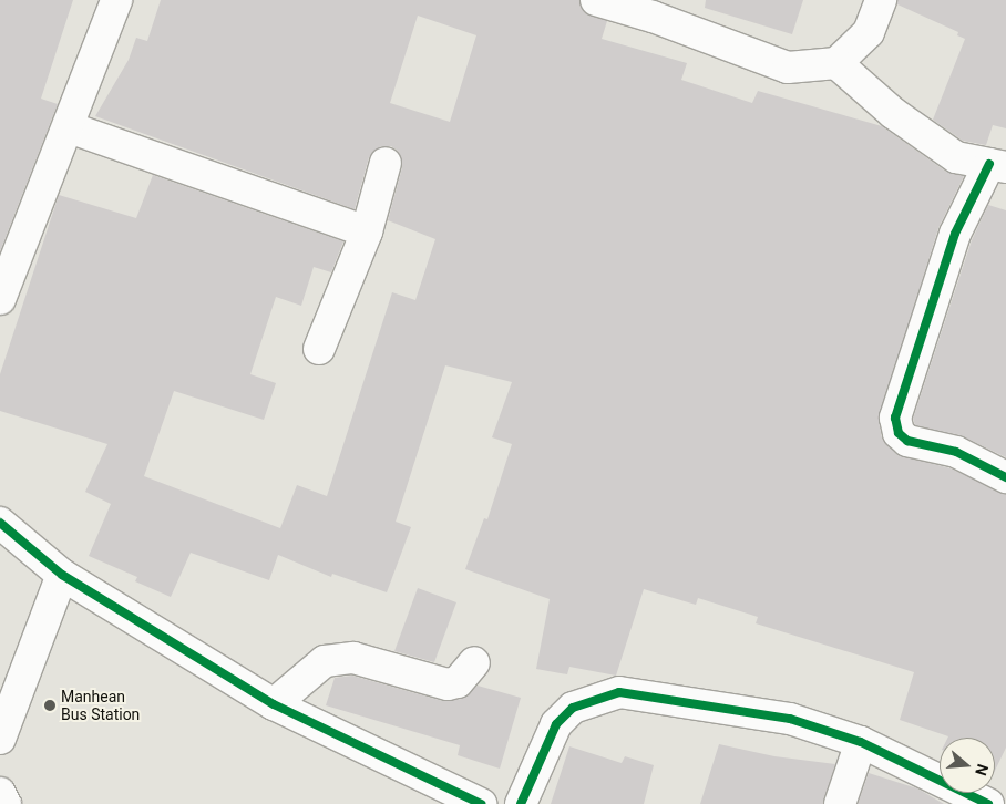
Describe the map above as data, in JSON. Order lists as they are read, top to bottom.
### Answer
{
  "places": ["Manhean Bus Station"],
  "north": "right"
}
